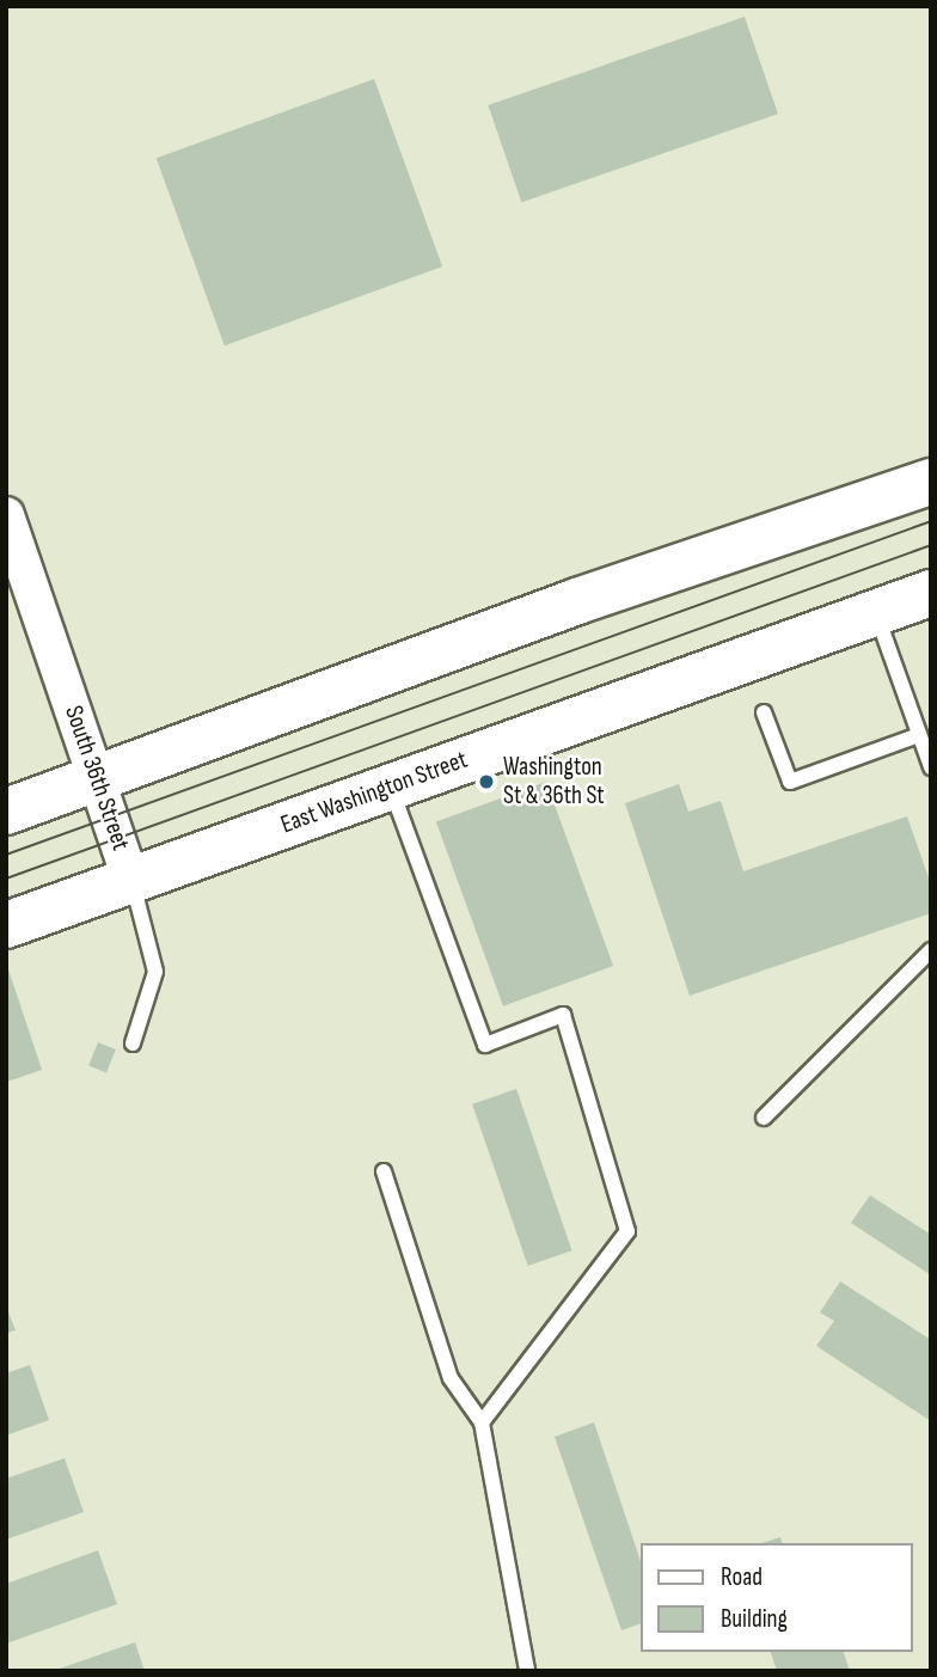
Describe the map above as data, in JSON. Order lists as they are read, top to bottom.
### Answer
{
  "streets": {
    "main road": ["East Washington Street"],
    "street": ["South 36th Street"]
  },
  "crossings": [
    ["South 36th Street", "East Washington Street"]
  ],
  "places": ["Washington St & 36th St"],
  "legend": ["Road", "Building"]
}
